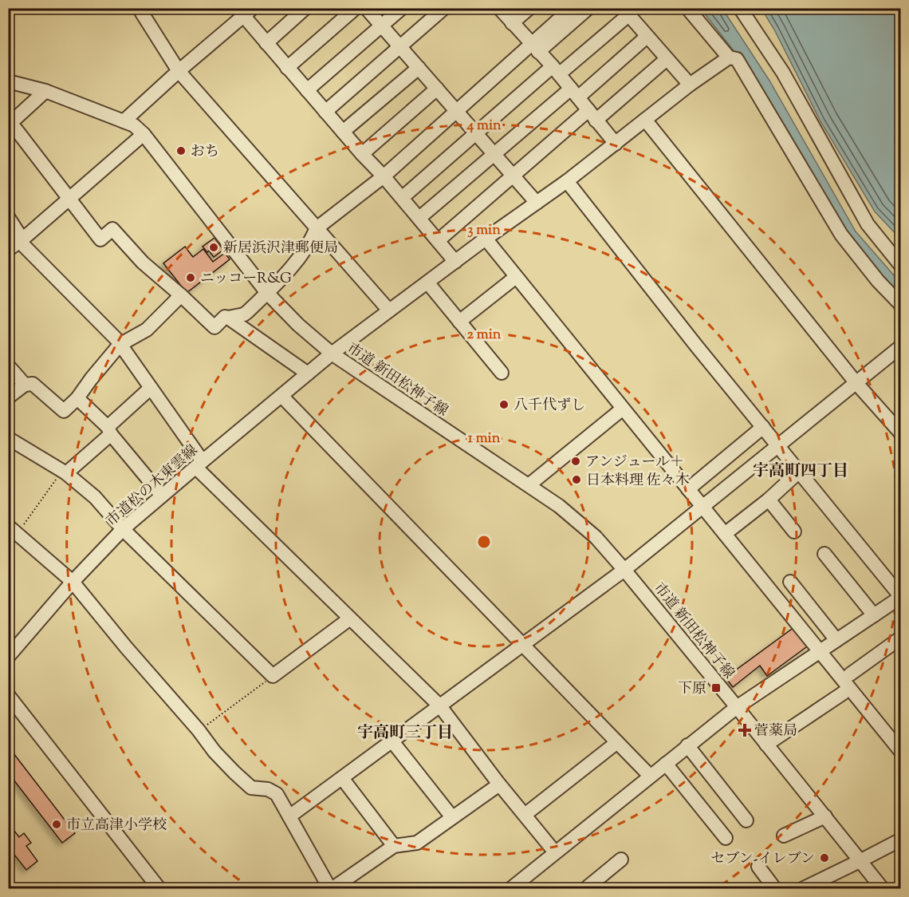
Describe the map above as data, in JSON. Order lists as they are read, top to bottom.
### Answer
{
  "streets": {
    "street": ["市道 新田松神子線", "市道松の木東雲線"]
  },
  "crossings": [
    ["市道 新田松神子線", "市道松の木東雲線"]
  ],
  "districts": ["宇高町四丁目", "宇高町三丁目"],
  "places": {
    "other": [
      "おち",
      "新居浜沢津郵便局",
      "ニッコーR&G",
      "八千代ずし",
      "アンジュール＋",
      "日本料理 佐々木",
      "市立高津小学校",
      "セブン-イレブン"
    ],
    "transit": ["下原"],
    "health": ["菅薬局"]
  },
  "rings": [
    "4 min",
    "3 min",
    "2 min",
    "1 min"
  ]
}
